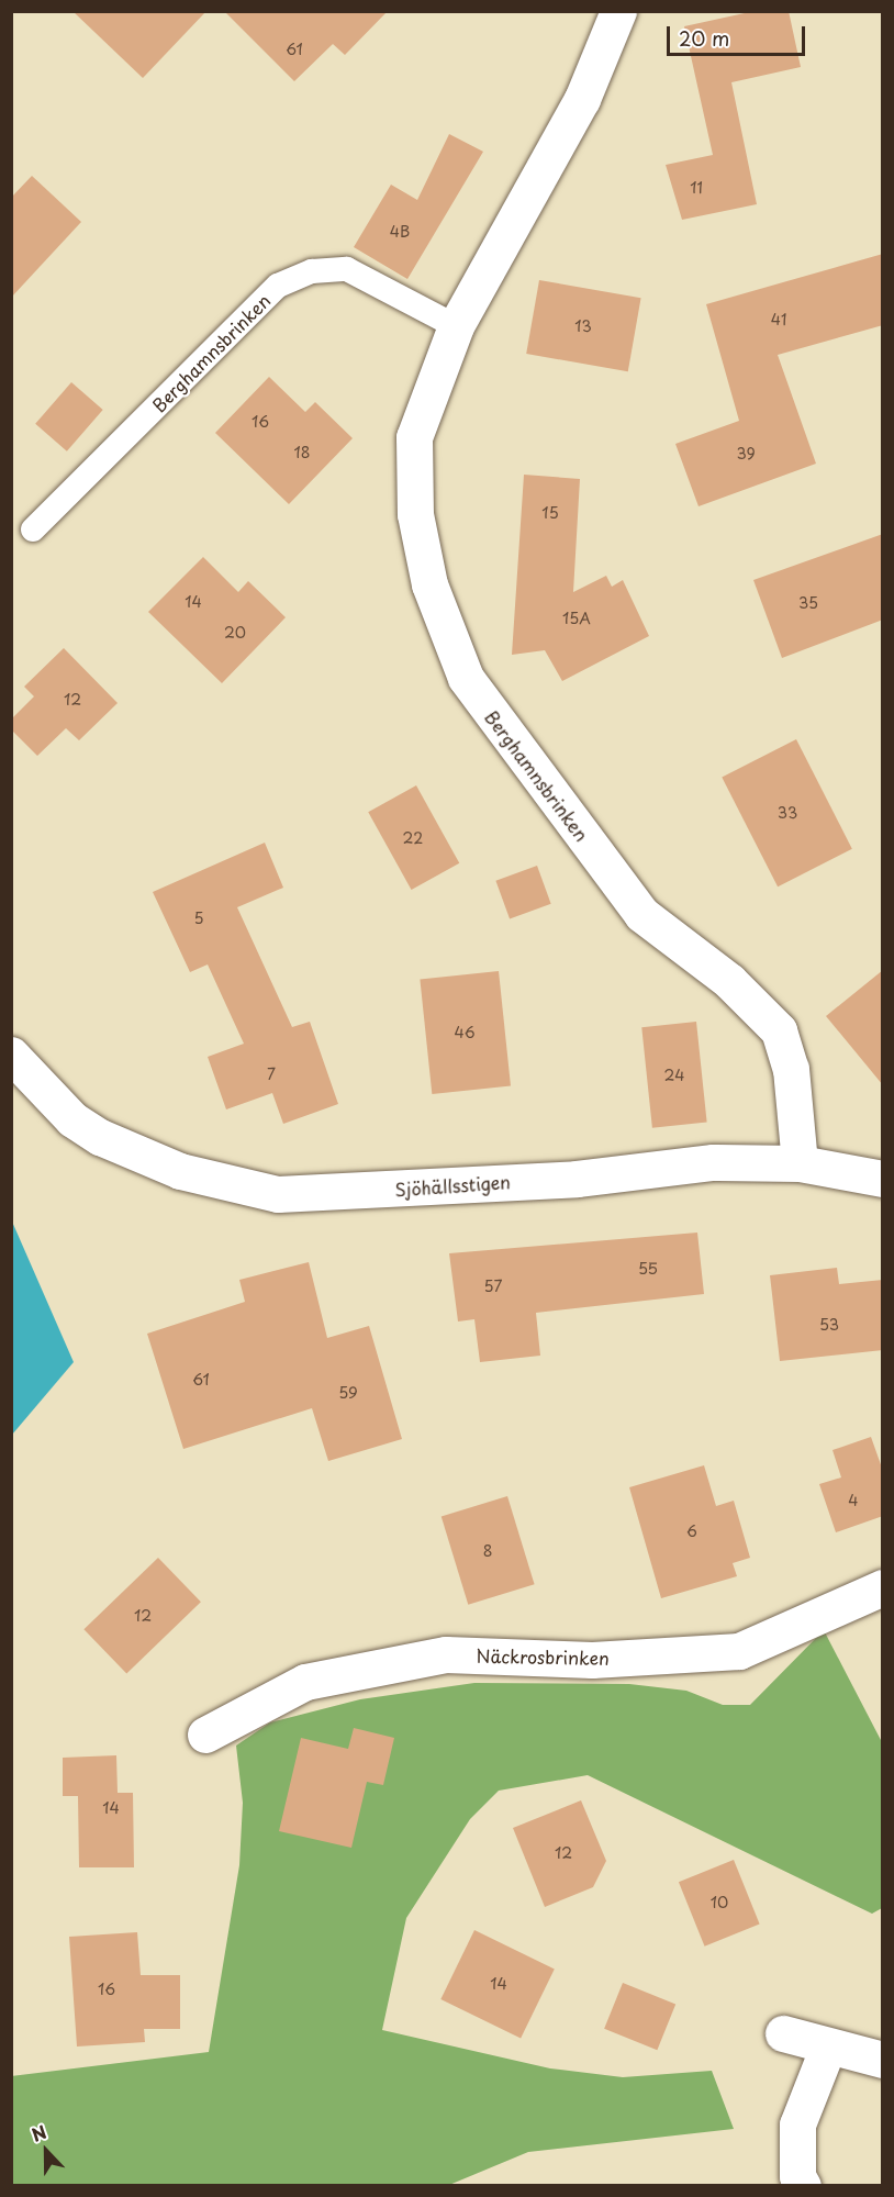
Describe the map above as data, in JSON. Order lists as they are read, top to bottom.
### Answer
{
  "streets": {
    "street": ["Berghamnsbrinken", "Sjöhällsstigen", "Näckrosbrinken"]
  },
  "crossings": [
    ["Berghamnsbrinken", "Sjöhällsstigen"]
  ],
  "house_numbers": [
    "61",
    "11",
    "4B",
    "41",
    "13",
    "16",
    "18",
    "39",
    "15",
    "14",
    "35",
    "15A",
    "20",
    "12",
    "33",
    "22",
    "5",
    "46",
    "7",
    "24",
    "55",
    "57",
    "53",
    "61",
    "59",
    "4",
    "6",
    "8",
    "12",
    "14",
    "12",
    "10",
    "14",
    "16"
  ],
  "scale_bar": "20 m",
  "north": "top"
}
